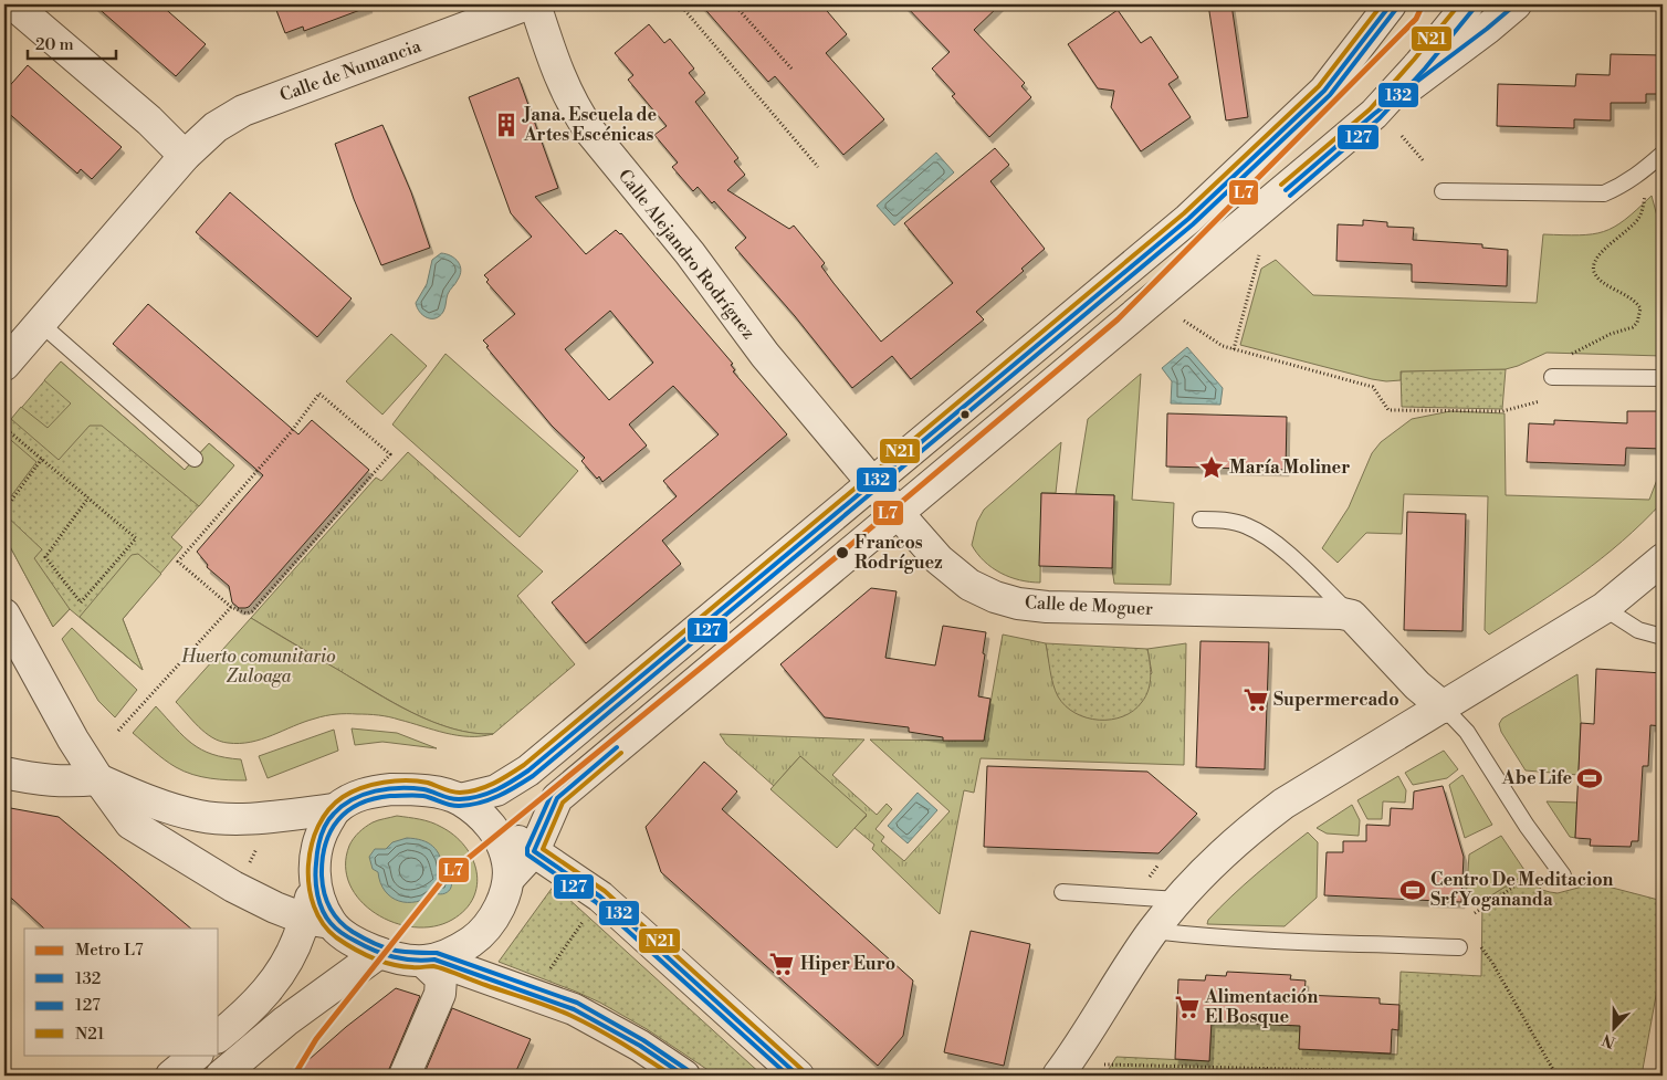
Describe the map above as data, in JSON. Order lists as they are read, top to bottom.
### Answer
{
  "streets": {
    "street": ["Calle de Numancia", "Calle Alejandro Rodríguez", "Calle de Moguer"]
  },
  "crossings": [
    ["Calle Alejandro Rodríguez", "Calle de Moguer"]
  ],
  "parks": ["Huerto comunitario Zuloaga"],
  "places": {
    "building": ["Jana. Escuela de Artes Escénicas"],
    "place": ["María Moliner"],
    "other": ["Francos Rodríguez"],
    "supermarket": ["Supermercado", "Hiper Euro", "Alimentación El Bosque"],
    "sports": ["Abe Life", "Centro De Meditacion Srf Yogananda"]
  },
  "lines": [
    "metro line L7",
    "transit line 132",
    "transit line N21",
    "transit line 127"
  ],
  "legend": [
    "Metro L7",
    "132",
    "127",
    "N21"
  ],
  "scale_bar": "20 m",
  "north": "bottom"
}
